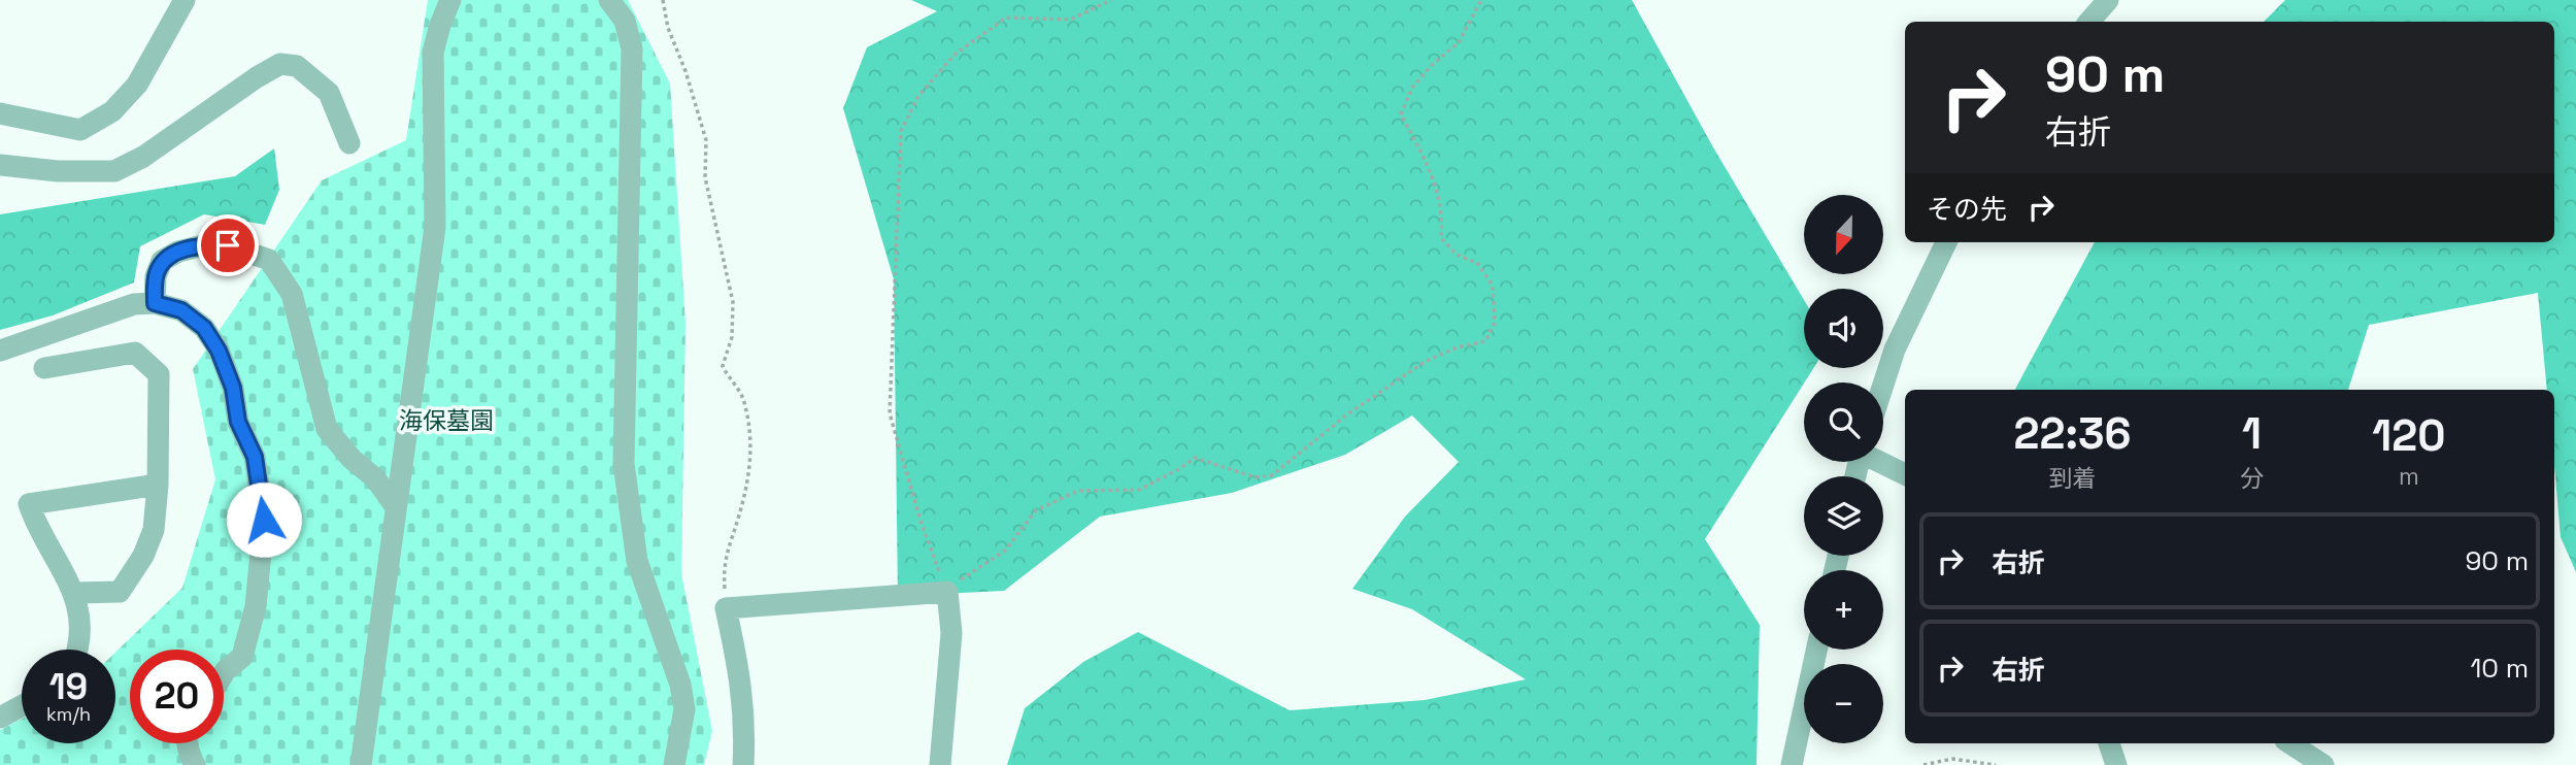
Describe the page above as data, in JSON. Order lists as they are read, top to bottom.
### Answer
{
  "parks": ["海保墓園"],
  "north": "bottom",
  "page": {
    "turn": ["90 m", "右折"],
    "then": "その先",
    "map_buttons": ["+", "−"],
    "eta": [
      "22:36",
      "到着",
      "1",
      "分",
      "120",
      "m"
    ],
    "list": [
      {
        "name": "右折",
        "value": "90 m"
      },
      {
        "name": "右折",
        "value": "10 m"
      }
    ],
    "speed": "19 km/h",
    "limit": "20"
  }
}
